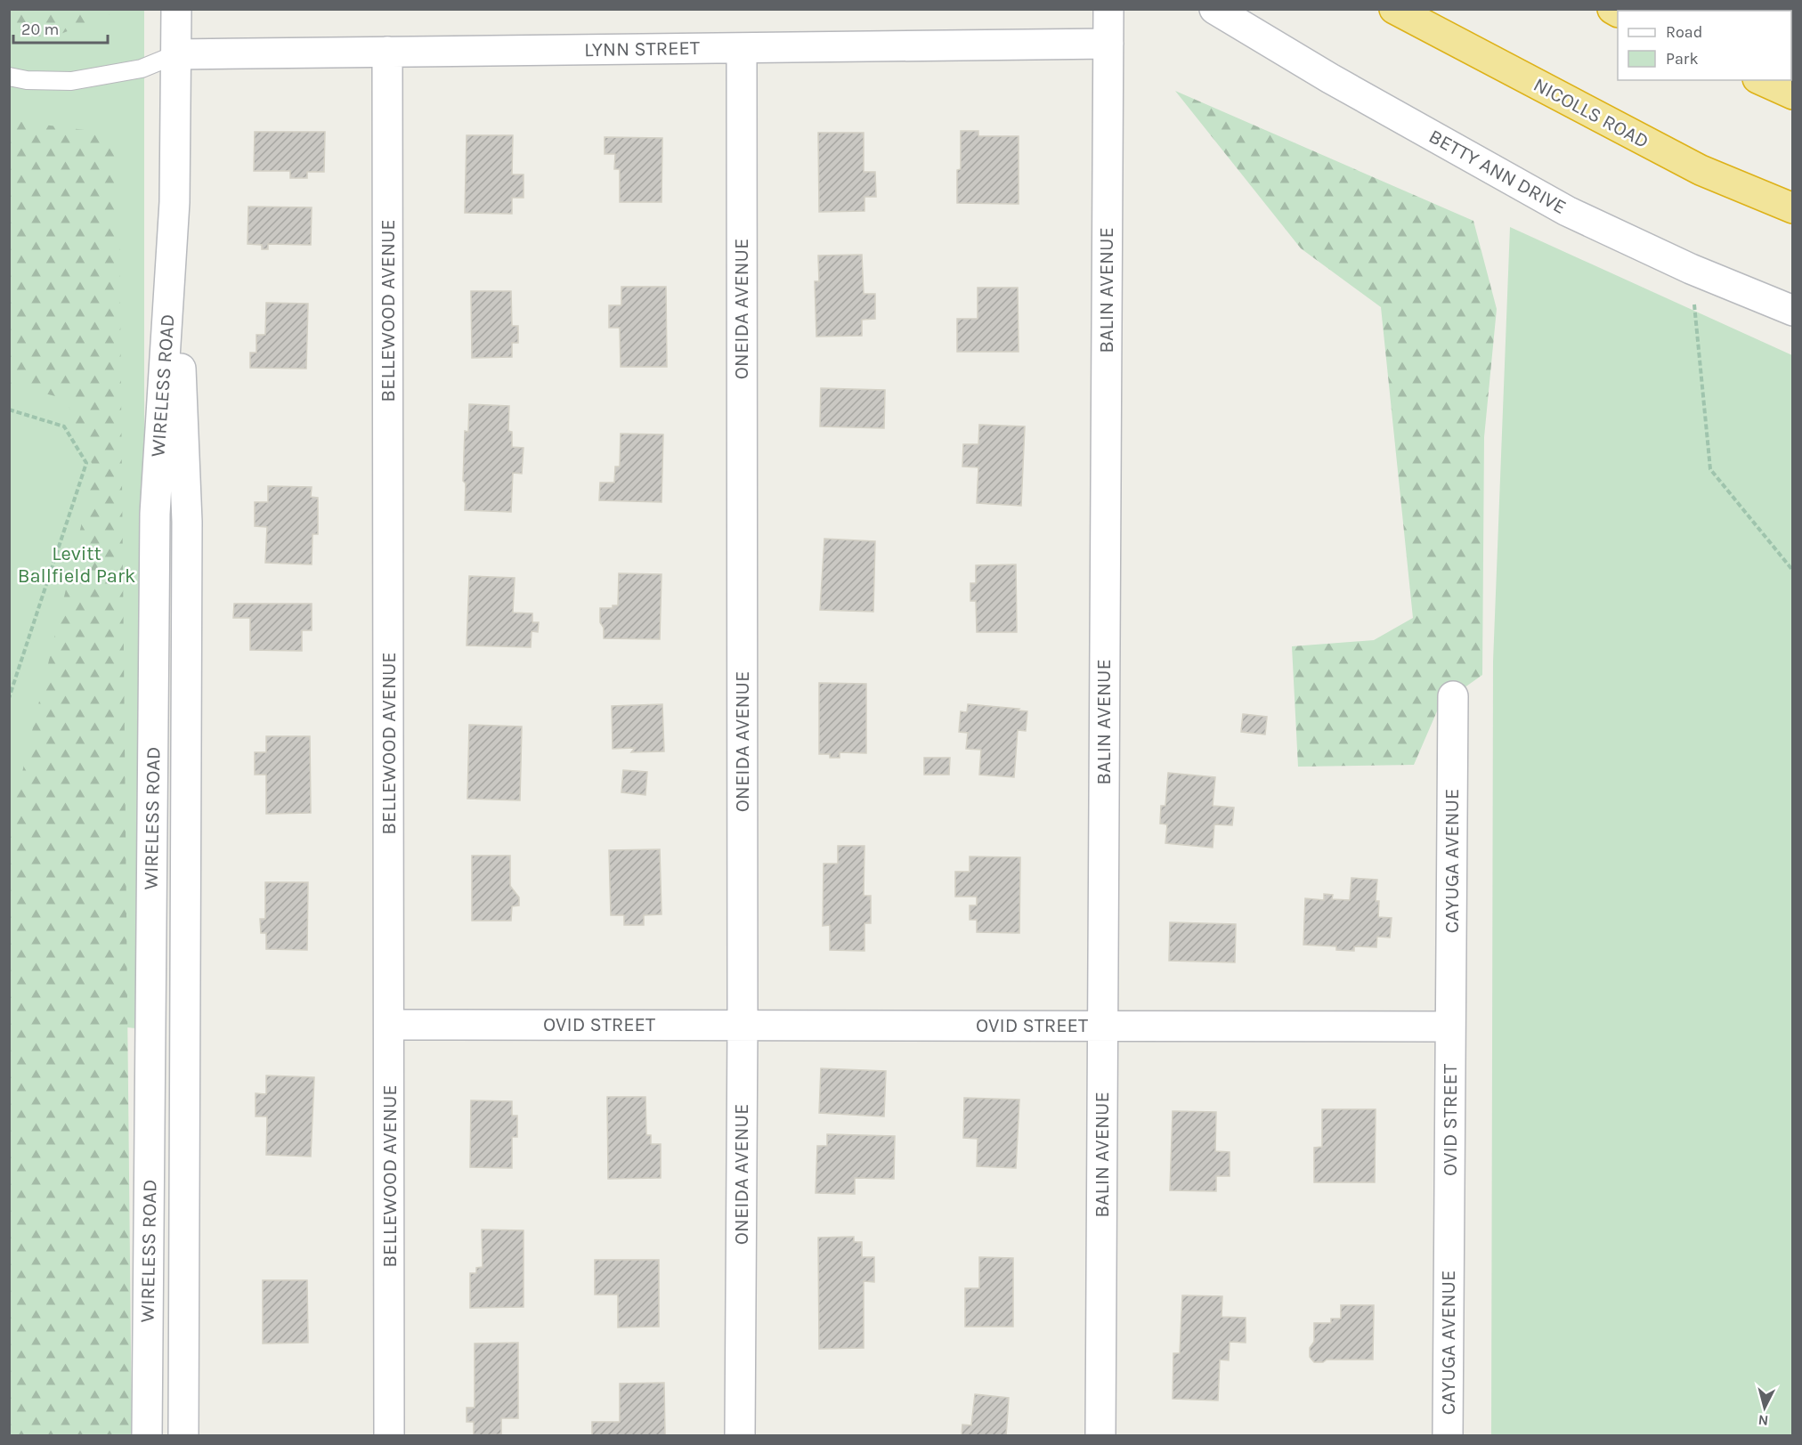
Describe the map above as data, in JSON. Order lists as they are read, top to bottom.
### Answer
{
  "streets": {
    "highway": ["NICOLLS ROAD"],
    "street": [
      "LYNN STREET",
      "BETTY ANN DRIVE",
      "BALIN AVENUE",
      "ONEIDA AVENUE",
      "BELLEWOOD AVENUE",
      "WIRELESS ROAD",
      "CAYUGA AVENUE",
      "OVID STREET"
    ]
  },
  "crossings": [
    ["LYNN STREET", "BALIN AVENUE"],
    ["LYNN STREET", "ONEIDA AVENUE"],
    ["LYNN STREET", "BELLEWOOD AVENUE"],
    ["LYNN STREET", "WIRELESS ROAD"],
    ["BALIN AVENUE", "OVID STREET"],
    ["ONEIDA AVENUE", "OVID STREET"],
    ["BELLEWOOD AVENUE", "OVID STREET"],
    ["CAYUGA AVENUE", "OVID STREET"]
  ],
  "parks": ["Levitt Ballfield Park"],
  "legend": ["Road", "Park"],
  "scale_bar": "20 m",
  "north": "bottom"
}
